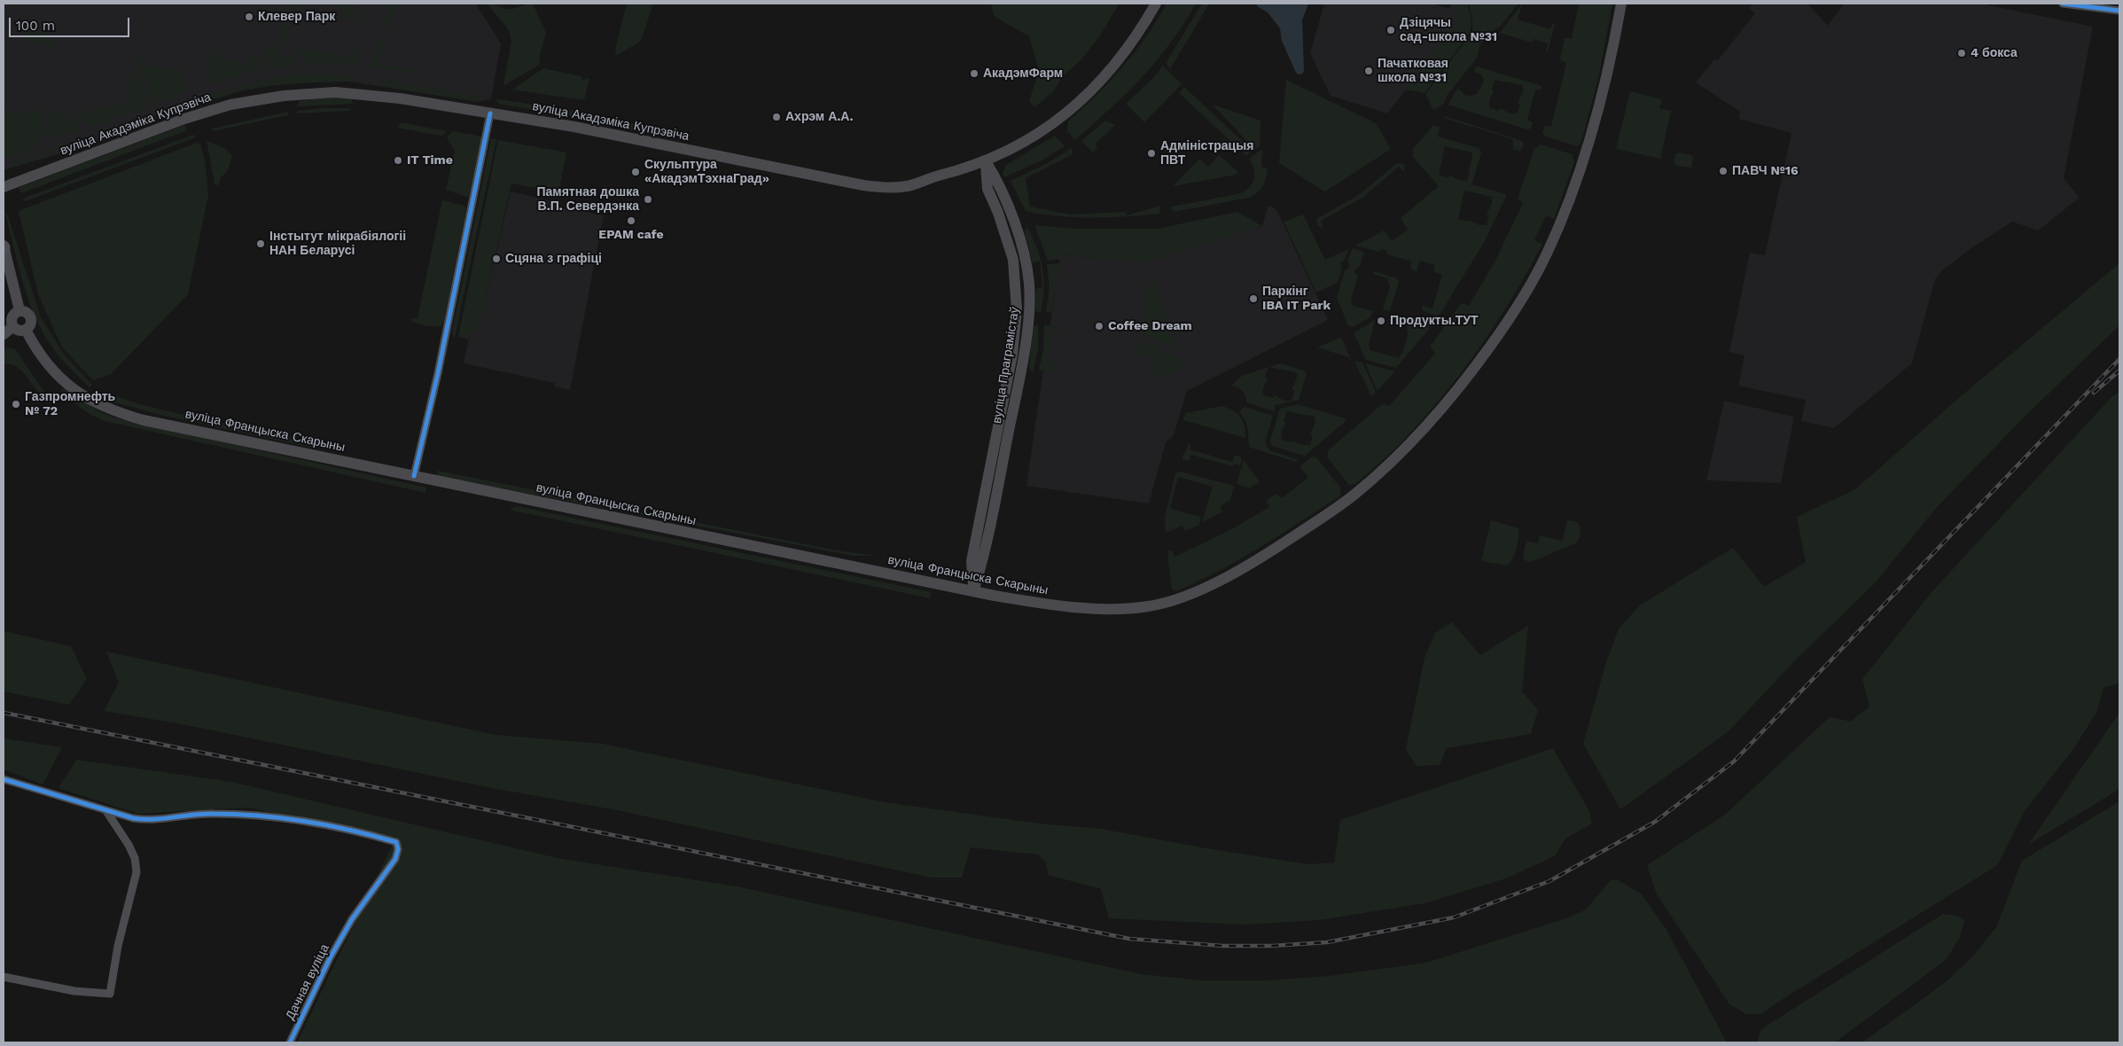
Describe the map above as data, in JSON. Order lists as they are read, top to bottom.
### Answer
{
  "streets": {
    "main road": ["вуліца Акадэміка Купрэвіча", "вуліца Праграмістаў", "вуліца Францыска Скарыны"],
    "street": ["Дачная вуліца"]
  },
  "crossings": [
    ["вуліца Акадэміка Купрэвіча", "вуліца Праграмістаў"],
    ["вуліца Праграмістаў", "вуліца Францыска Скарыны"]
  ],
  "places": [
    "Клевер Парк",
    "Дзіцячы сад-школа №31",
    "4 бокса",
    "Пачатковая школа №31",
    "АкадэмФарм",
    "Ахрэм А.А.",
    "Адміністрацыя ПВТ",
    "IT Time",
    "ПАВЧ №16",
    "Скульптура «АкадэмТэхнаГрад»",
    "Памятная дошка В.П. Севердэнка",
    "EPAM cafe",
    "Інстытут мікрабіялогіі НАН Беларусі",
    "Сцяна з графіці",
    "Паркінг IBA IT Park",
    "Продукты.ТУТ",
    "Coffee Dream",
    "Газпромнефть № 72"
  ],
  "scale_bar": "100 m"
}
